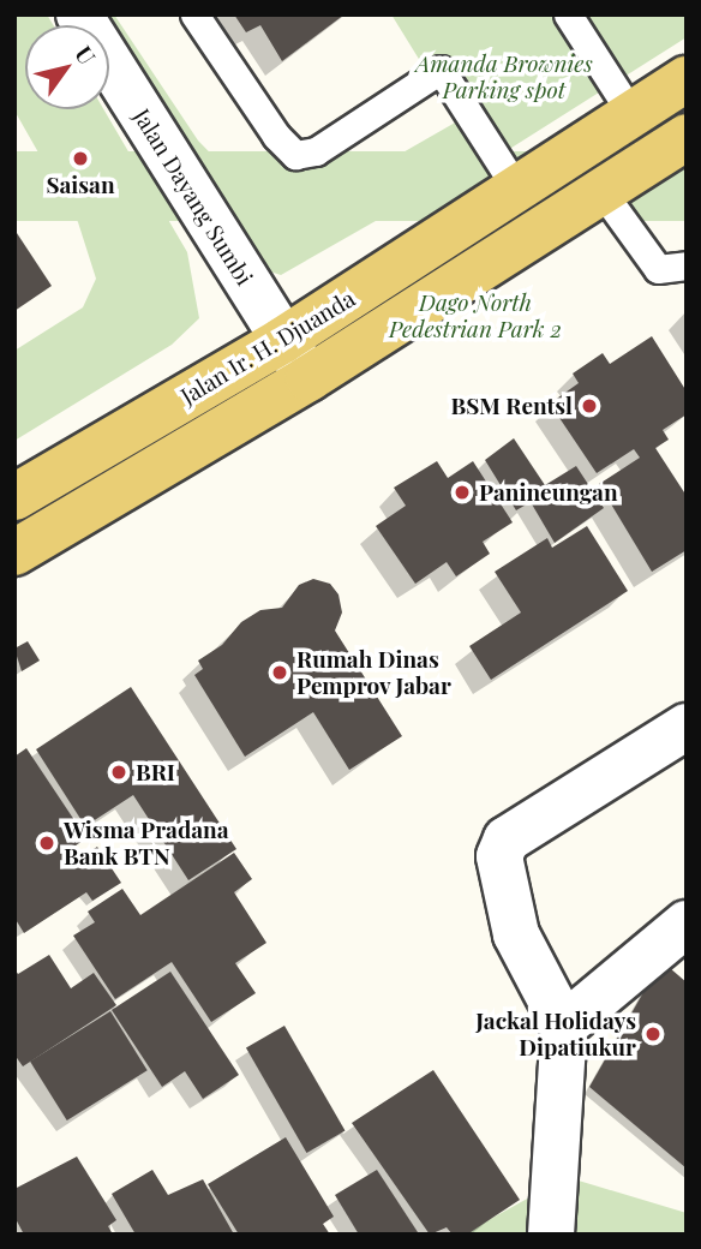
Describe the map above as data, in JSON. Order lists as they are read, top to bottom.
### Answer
{
  "streets": {
    "main road": ["Jalan Ir. H. Djuanda"],
    "street": ["Jalan Dayang Sumbi"]
  },
  "crossings": [
    ["Jalan Dayang Sumbi", "Jalan Ir. H. Djuanda"]
  ],
  "parks": ["Amanda Brownies Parking spot", "Dago North Pedestrian Park 2"],
  "places": [
    "Saisan",
    "BSM Rentsl",
    "Panineungan",
    "Rumah Dinas Pemprov Jabar",
    "BRI",
    "Wisma Pradana Bank BTN",
    "Jackal Holidays Dipatiukur"
  ],
  "north": "top right"
}
